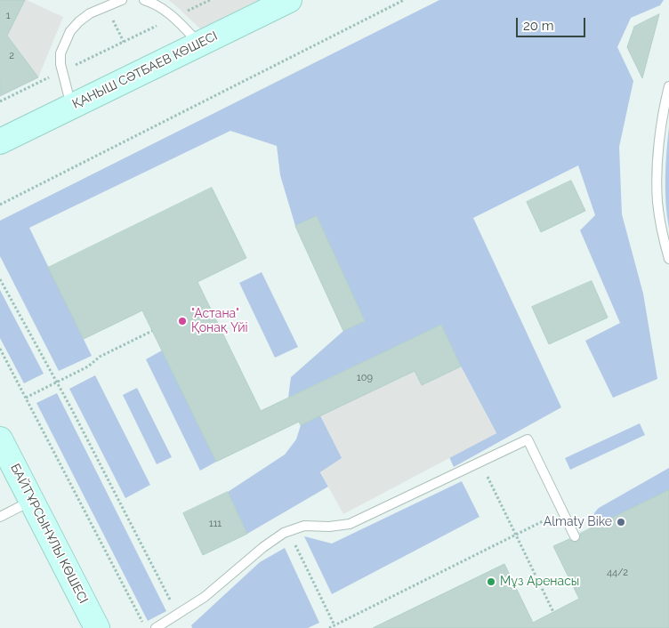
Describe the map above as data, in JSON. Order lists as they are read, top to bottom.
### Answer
{
  "streets": {
    "main road": ["ҚАНЫШ СӘТБАЕВ КӨШЕСІ", "БАЙТҰРСЫНҰЛЫ КӨШЕСІ"]
  },
  "places": ["\"Астана\" Қонақ Үйі", "Almaty Bike", "Мұз Аренасы"],
  "house_numbers": [
    "1",
    "2",
    "109",
    "111",
    "44/2"
  ],
  "scale_bar": "20 m"
}
